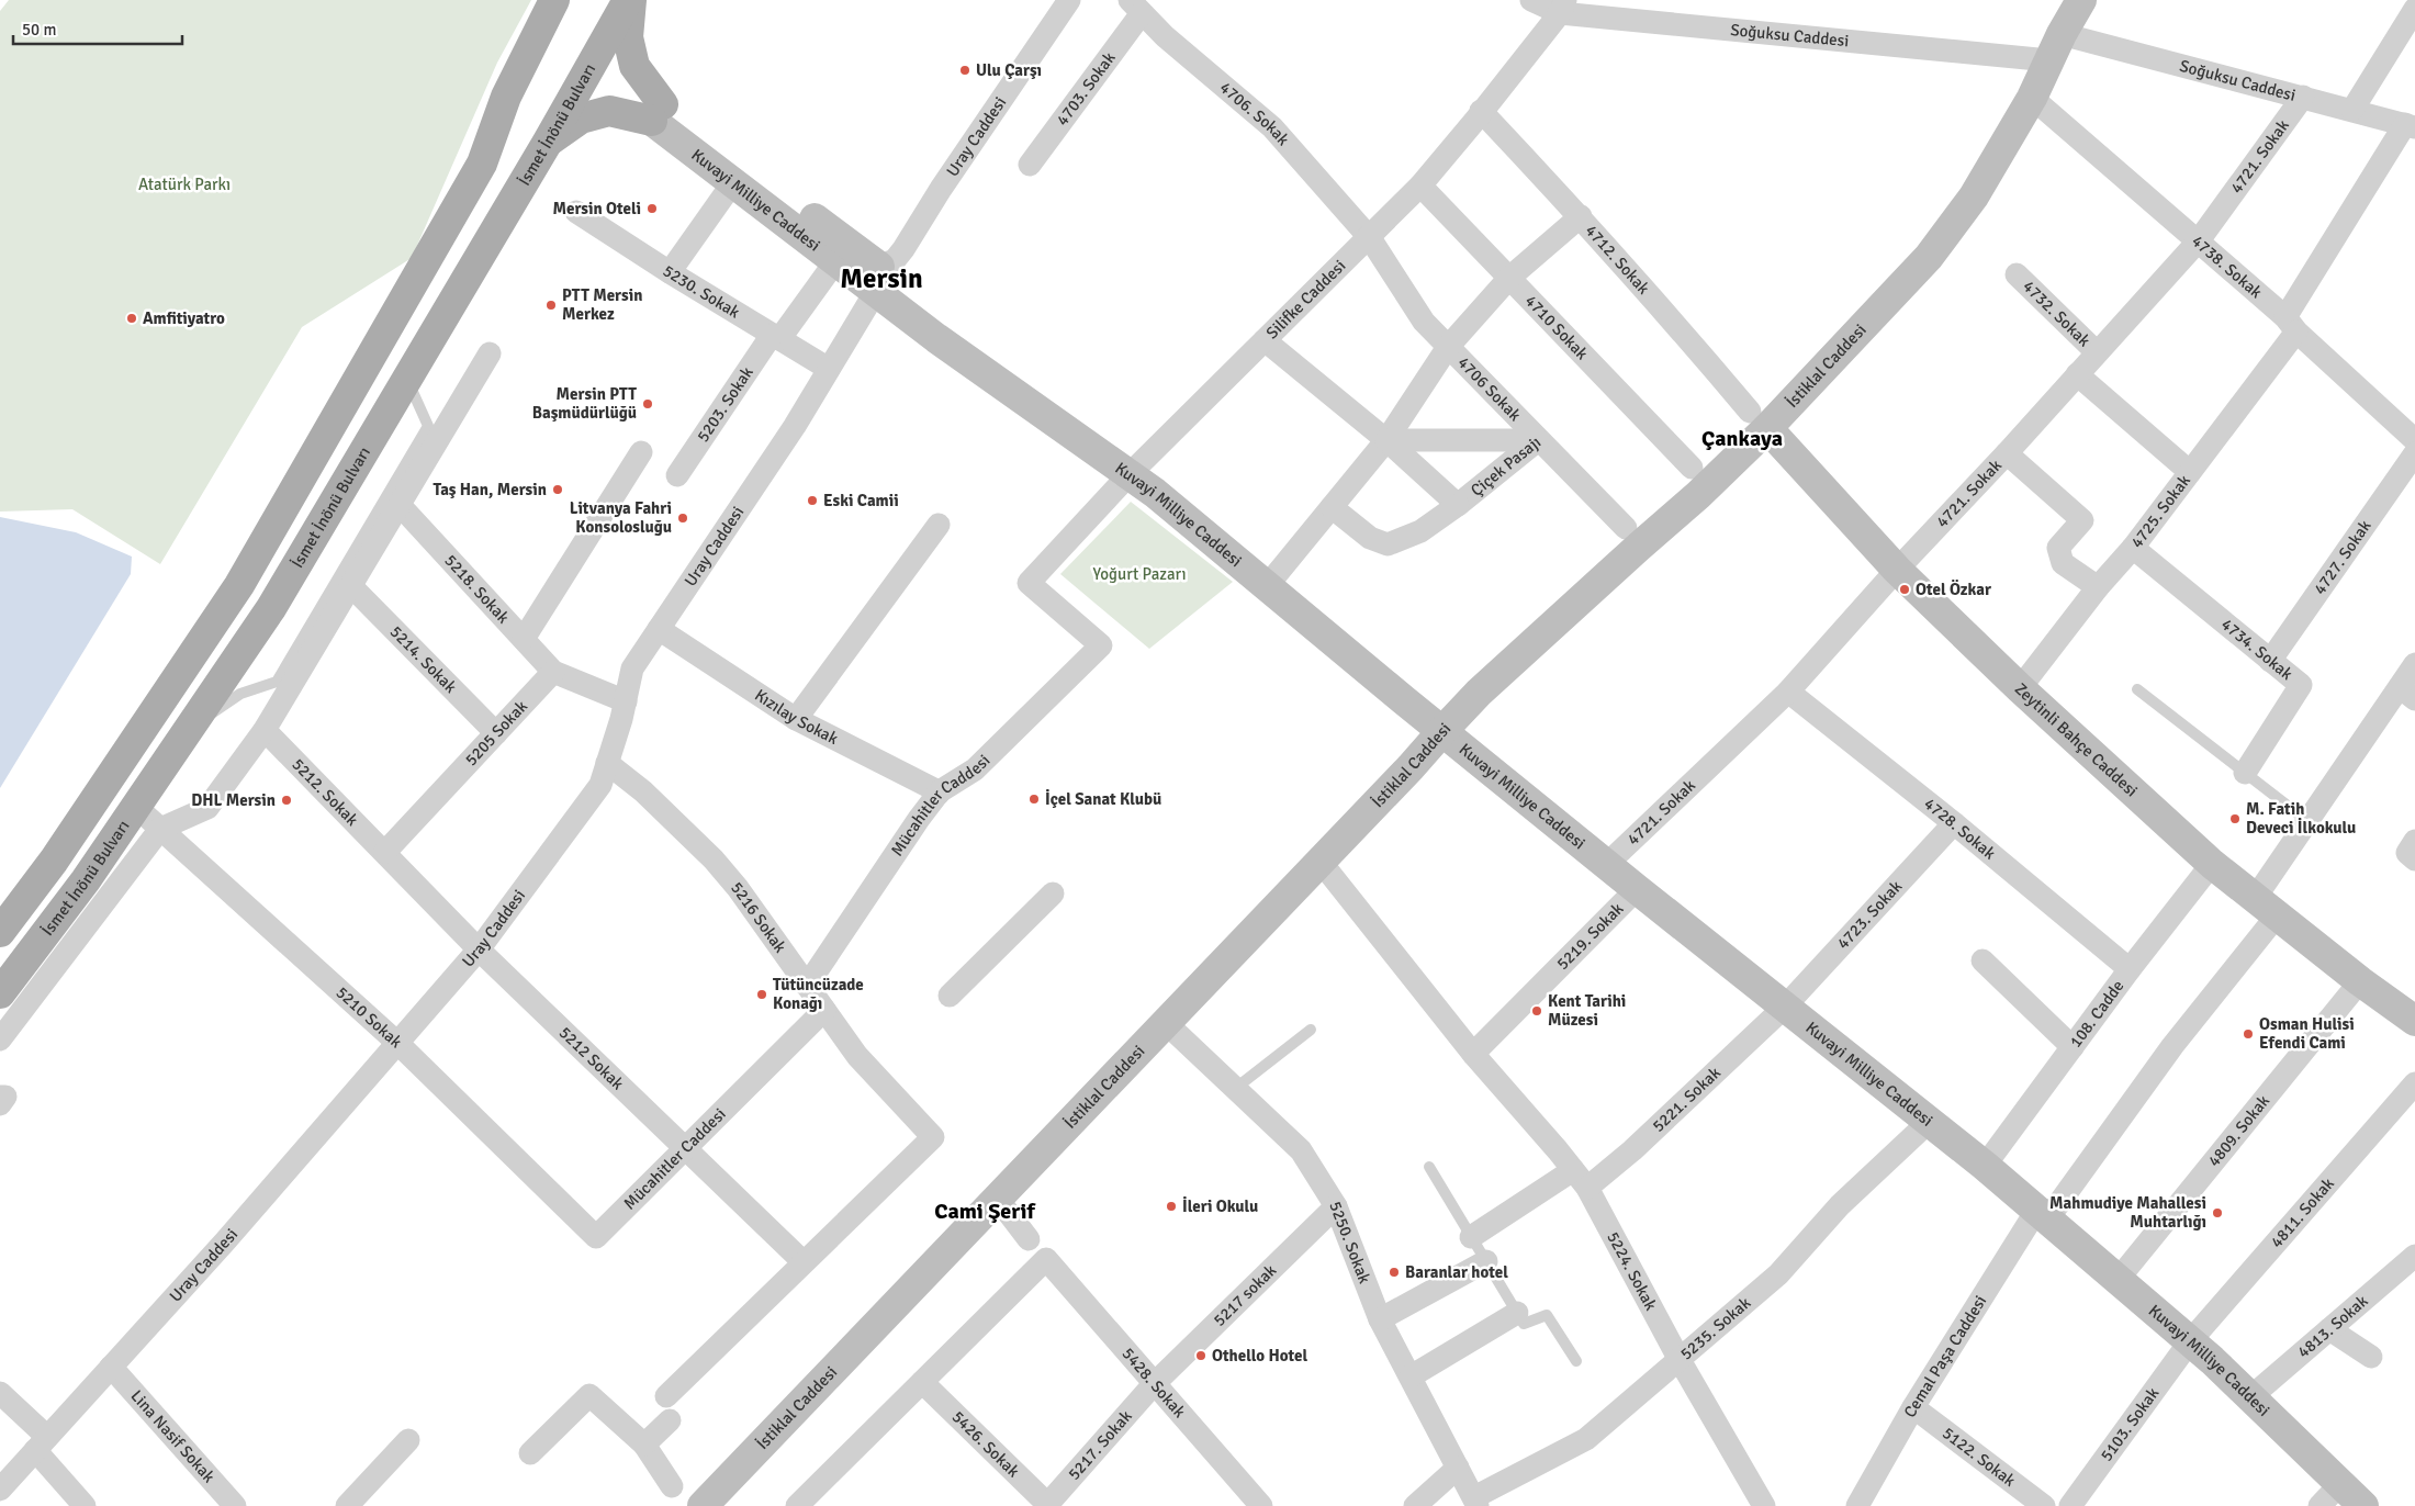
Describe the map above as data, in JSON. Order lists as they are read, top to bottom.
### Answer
{
  "streets": {
    "main road": ["İsmet İnönü Bulvarı"],
    "street": [
      "Soğuksu Caddesi",
      "4703. Sokak",
      "4706. Sokak",
      "Uray Caddesi",
      "4721. Sokak",
      "Kuvayi Milliye Caddesi",
      "4712. Sokak",
      "4738. Sokak",
      "5230. Sokak",
      "Silifke Caddesi",
      "4732. Sokak",
      "4710 Sokak",
      "İstiklal Caddesi",
      "4706 Sokak",
      "5203. Sokak",
      "Çiçek Pasajı",
      "4725. Sokak",
      "4727. Sokak",
      "5218. Sokak",
      "4734. Sokak",
      "5214. Sokak",
      "Kızılay Sokak",
      "5205 Sokak",
      "Zeytinli Bahçe Caddesi",
      "5212. Sokak",
      "Mücahitler Caddesi",
      "4728. Sokak",
      "4723. Sokak",
      "5216 Sokak",
      "5219. Sokak",
      "108. Cadde",
      "5210 Sokak",
      "5212 Sokak",
      "5221. Sokak",
      "4809. Sokak",
      "4811. Sokak",
      "5250. Sokak",
      "5224. Sokak",
      "5217 sokak",
      "4813. Sokak",
      "5235. Sokak",
      "Cemal Paşa Caddesi",
      "5428. Sokak",
      "5103. Sokak",
      "Lina Nasif Sokak",
      "5426. Sokak",
      "5217. Sokak",
      "5122. Sokak"
    ]
  },
  "crossings": [
    ["Soğuksu Caddesi", "4721. Sokak"],
    ["Soğuksu Caddesi", "Silifke Caddesi"],
    ["Soğuksu Caddesi", "İstiklal Caddesi"],
    ["Soğuksu Caddesi", "4725. Sokak"],
    ["4703. Sokak", "4706. Sokak"],
    ["4706. Sokak", "Silifke Caddesi"],
    ["4706. Sokak", "4706 Sokak"],
    ["İsmet İnönü Bulvarı", "5210 Sokak"],
    ["Uray Caddesi", "Kuvayi Milliye Caddesi"],
    ["Uray Caddesi", "5230. Sokak"],
    ["Uray Caddesi", "Kızılay Sokak"],
    ["Uray Caddesi", "5216 Sokak"],
    ["Uray Caddesi", "5210 Sokak"],
    ["Uray Caddesi", "5212 Sokak"],
    ["Uray Caddesi", "Lina Nasif Sokak"],
    ["4721. Sokak", "Kuvayi Milliye Caddesi"],
    ["4721. Sokak", "4738. Sokak"],
    ["4721. Sokak", "4732. Sokak"],
    ["4721. Sokak", "Zeytinli Bahçe Caddesi"],
    ["4721. Sokak", "4728. Sokak"],
    ["Kuvayi Milliye Caddesi", "Silifke Caddesi"],
    ["Kuvayi Milliye Caddesi", "İstiklal Caddesi"],
    ["Kuvayi Milliye Caddesi", "5203. Sokak"],
    ["Kuvayi Milliye Caddesi", "4723. Sokak"],
    ["Kuvayi Milliye Caddesi", "5219. Sokak"],
    ["Kuvayi Milliye Caddesi", "108. Cadde"],
    ["Kuvayi Milliye Caddesi", "5221. Sokak"],
    ["Kuvayi Milliye Caddesi", "4809. Sokak"],
    ["Kuvayi Milliye Caddesi", "4811. Sokak"],
    ["Kuvayi Milliye Caddesi", "4813. Sokak"],
    ["Kuvayi Milliye Caddesi", "5235. Sokak"],
    ["Kuvayi Milliye Caddesi", "Cemal Paşa Caddesi"],
    ["Kuvayi Milliye Caddesi", "5103. Sokak"],
    ["4712. Sokak", "Silifke Caddesi"],
    ["4712. Sokak", "İstiklal Caddesi"],
    ["4712. Sokak", "Zeytinli Bahçe Caddesi"],
    ["4738. Sokak", "İstiklal Caddesi"],
    ["4738. Sokak", "4725. Sokak"],
    ["5230. Sokak", "5203. Sokak"],
    ["Silifke Caddesi", "4710 Sokak"],
    ["Silifke Caddesi", "4706 Sokak"],
    ["Silifke Caddesi", "Çiçek Pasajı"],
    ["Silifke Caddesi", "Mücahitler Caddesi"],
    ["İstiklal Caddesi", "Zeytinli Bahçe Caddesi"],
    ["İstiklal Caddesi", "5250. Sokak"],
    ["İstiklal Caddesi", "5224. Sokak"],
    ["4706 Sokak", "Çiçek Pasajı"],
    ["4725. Sokak", "4734. Sokak"],
    ["4725. Sokak", "Zeytinli Bahçe Caddesi"],
    ["4727. Sokak", "4734. Sokak"],
    ["5218. Sokak", "5205 Sokak"],
    ["5214. Sokak", "5205 Sokak"],
    ["Kızılay Sokak", "Mücahitler Caddesi"],
    ["5205 Sokak", "5212. Sokak"],
    ["5205 Sokak", "5212 Sokak"],
    ["Zeytinli Bahçe Caddesi", "108. Cadde"],
    ["Zeytinli Bahçe Caddesi", "4809. Sokak"],
    ["Zeytinli Bahçe Caddesi", "Cemal Paşa Caddesi"],
    ["5212. Sokak", "5212 Sokak"],
    ["Mücahitler Caddesi", "5216 Sokak"],
    ["Mücahitler Caddesi", "5210 Sokak"],
    ["Mücahitler Caddesi", "5212 Sokak"],
    ["4728. Sokak", "4723. Sokak"],
    ["4728. Sokak", "108. Cadde"],
    ["4723. Sokak", "5221. Sokak"],
    ["5216 Sokak", "5212 Sokak"],
    ["5219. Sokak", "5224. Sokak"],
    ["5221. Sokak", "5224. Sokak"],
    ["4811. Sokak", "5103. Sokak"],
    ["5250. Sokak", "5217 sokak"],
    ["5250. Sokak", "5235. Sokak"],
    ["5224. Sokak", "5235. Sokak"],
    ["5217 sokak", "5428. Sokak"],
    ["5217 sokak", "5217. Sokak"],
    ["Cemal Paşa Caddesi", "5122. Sokak"],
    ["5428. Sokak", "5426. Sokak"],
    ["5428. Sokak", "5217. Sokak"],
    ["5426. Sokak", "5217. Sokak"]
  ],
  "districts": ["Mersin", "Çankaya", "Cami Şerif"],
  "parks": ["Atatürk Parkı", "Yoğurt Pazarı"],
  "places": [
    "Ulu Çarşı",
    "Mersin Oteli",
    "PTT Mersin Merkez",
    "Amfitiyatro",
    "Mersin PTT Başmüdürlüğü",
    "Taş Han, Mersin",
    "Eski Camii",
    "Litvanya Fahri Konsolosluğu",
    "Otel Özkar",
    "İçel Sanat Klubü",
    "DHL Mersin",
    "M. Fatih Deveci İlkokulu",
    "Tütüncüzade Konağı",
    "Kent Tarihi Müzesi",
    "Osman Hulisi Efendi Cami",
    "İleri Okulu",
    "Mahmudiye Mahallesi Muhtarlığı",
    "Baranlar hotel",
    "Othello Hotel"
  ],
  "scale_bar": "50 m"
}
